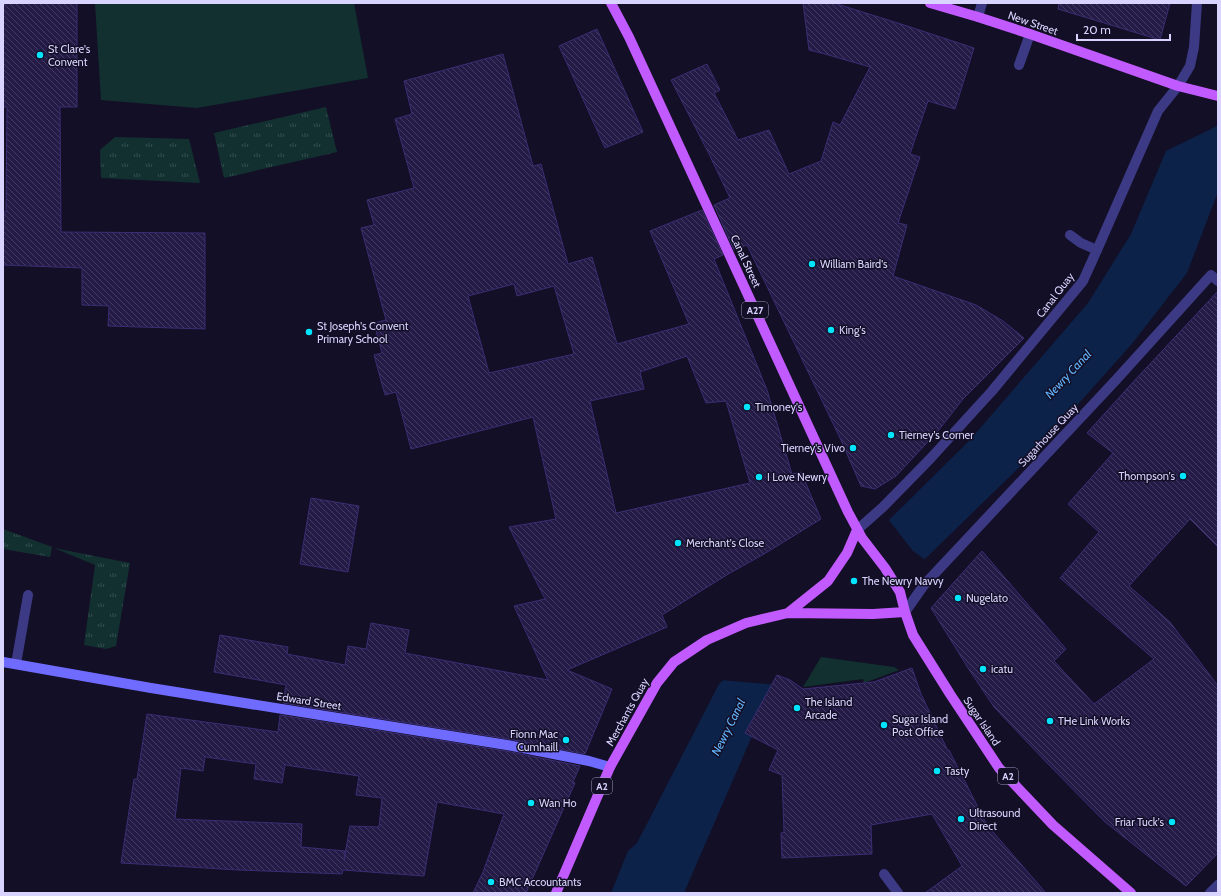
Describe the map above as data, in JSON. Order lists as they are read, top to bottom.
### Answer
{
  "streets": {
    "main road": [
      "New Street",
      "Canal Street",
      "A27",
      "Edward Street",
      "Merchants Quay",
      "Sugar Island",
      "A2"
    ],
    "street": ["Canal Quay", "Sugarhouse Quay"]
  },
  "crossings": [
    ["New Street", "Canal Quay"],
    ["Canal Street", "Canal Quay"],
    ["Canal Street", "Merchants Quay"],
    ["Canal Street", "Sugar Island"],
    ["Canal Quay", "Merchants Quay"],
    ["Canal Quay", "Sugar Island"],
    ["Sugarhouse Quay", "Merchants Quay"],
    ["Sugarhouse Quay", "Sugar Island"],
    ["Edward Street", "Merchants Quay"],
    ["Merchants Quay", "Sugar Island"]
  ],
  "water": ["Newry Canal"],
  "places": [
    "St Clare's Convent",
    "William Baird's",
    "King's",
    "St Joseph's Convent Primary School",
    "Timoney's",
    "Tierney's Corner",
    "Tierney's Vivo",
    "Thompson's",
    "I Love Newry",
    "Merchant's Close",
    "The Newry Navvy",
    "Nugelato",
    "icatu",
    "The Island Arcade",
    "THe Link Works",
    "Sugar Island Post Office",
    "Fionn Mac Cumhaill",
    "Tasty",
    "Wan Ho",
    "Ultrasound Direct",
    "Friar Tuck's",
    "BMC Accountants"
  ],
  "scale_bar": "20 m"
}
